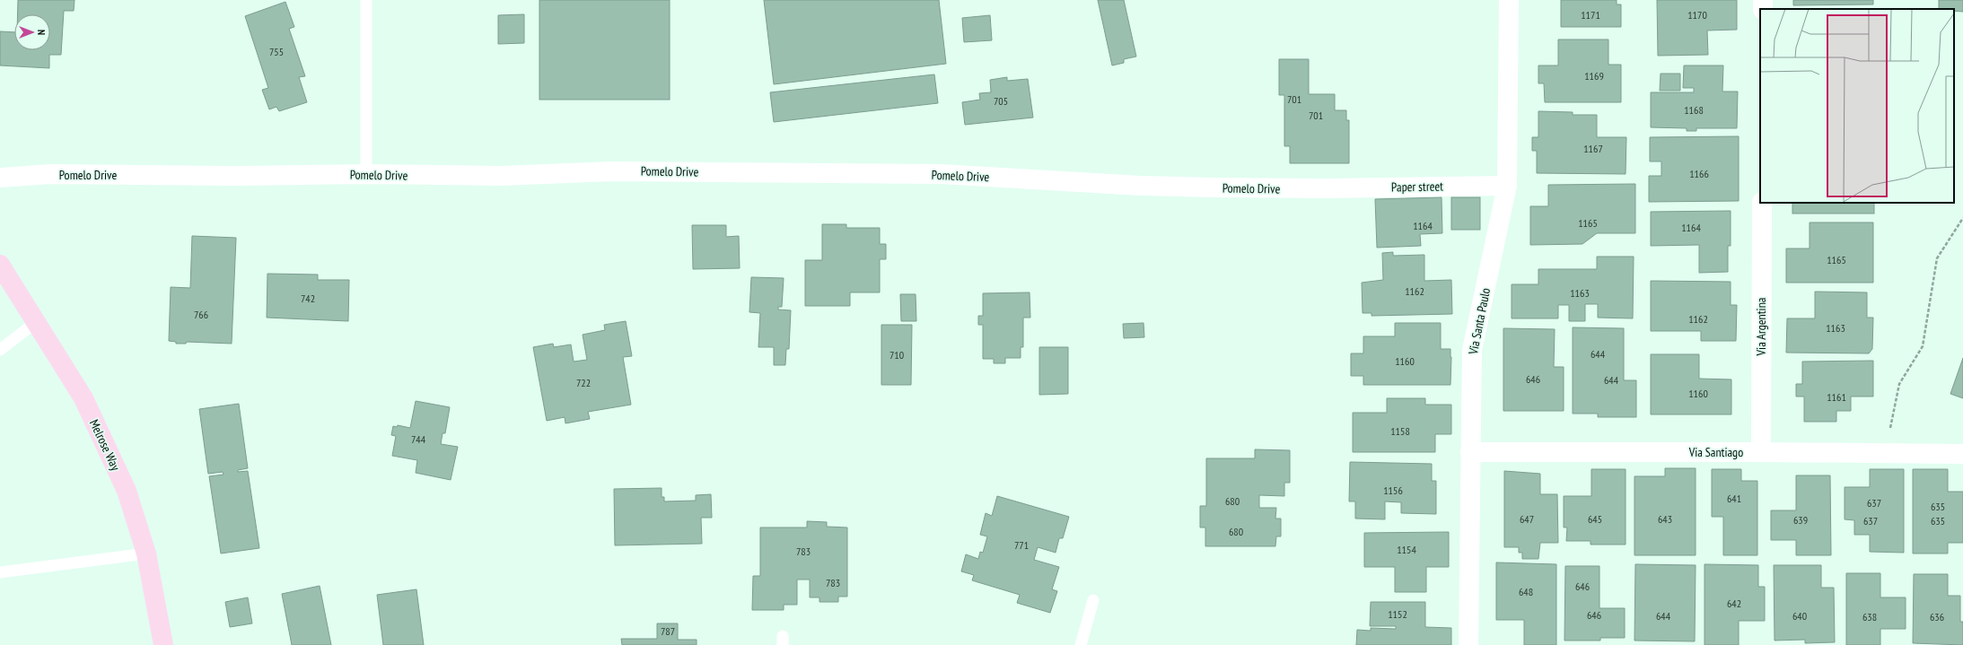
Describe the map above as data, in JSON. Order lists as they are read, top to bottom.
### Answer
{
  "streets": {
    "street": [
      "Pomelo Drive",
      "Paper street",
      "Via Santa Paulo",
      "Via Argentina",
      "Melrose Way",
      "Via Santiago"
    ]
  },
  "crossings": [
    ["Pomelo Drive", "Paper street"],
    ["Paper street", "Via Santa Paulo"],
    ["Via Santa Paulo", "Via Santiago"],
    ["Via Argentina", "Via Santiago"]
  ],
  "house_numbers": [
    "1171",
    "1170",
    "755",
    "1169",
    "701",
    "705",
    "1168",
    "701",
    "1167",
    "1166",
    "1165",
    "1164",
    "1164",
    "1165",
    "1162",
    "1163",
    "742",
    "766",
    "1162",
    "1163",
    "644",
    "710",
    "1160",
    "646",
    "644",
    "722",
    "1160",
    "1161",
    "1158",
    "744",
    "1156",
    "641",
    "680",
    "637",
    "635",
    "647",
    "645",
    "643",
    "639",
    "637",
    "635",
    "680",
    "771",
    "1154",
    "783",
    "783",
    "646",
    "648",
    "642",
    "1152",
    "646",
    "644",
    "640",
    "638",
    "636",
    "787"
  ],
  "north": "right"
}
